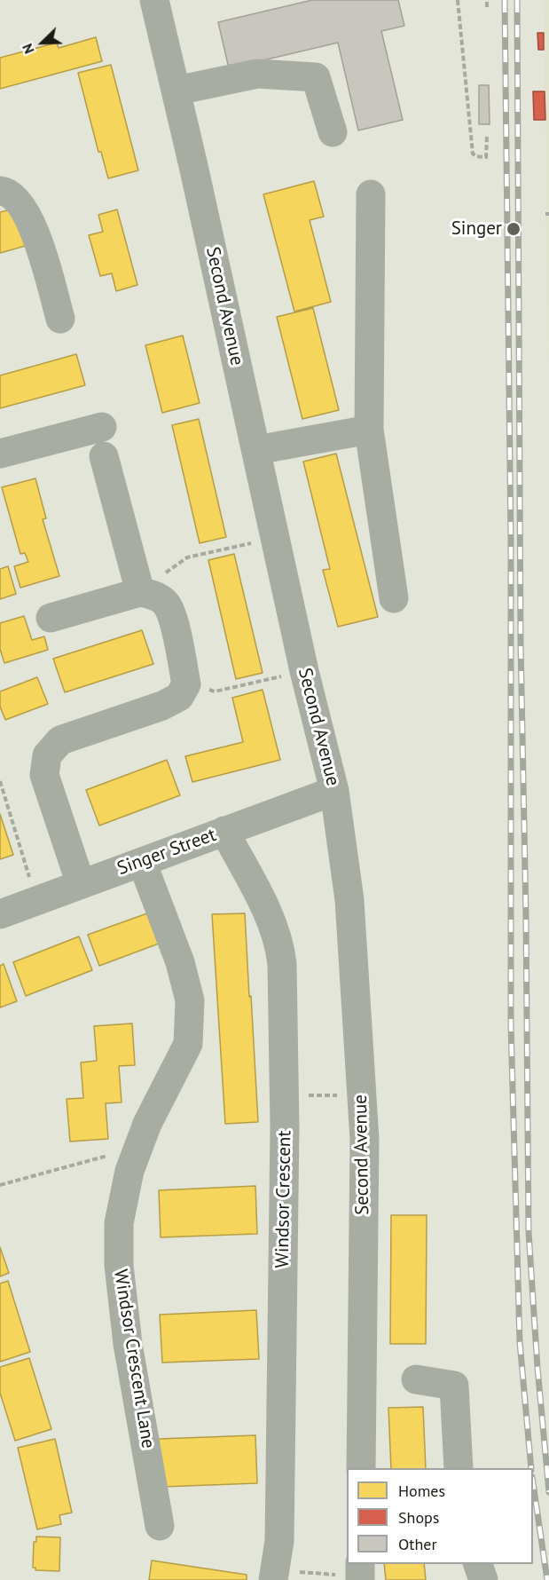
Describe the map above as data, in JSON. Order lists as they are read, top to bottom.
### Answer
{
  "streets": {
    "street": [
      "Second Avenue",
      "Singer Street",
      "Windsor Crescent",
      "Windsor Crescent Lane"
    ]
  },
  "crossings": [
    ["Second Avenue", "Singer Street"],
    ["Singer Street", "Windsor Crescent"],
    ["Singer Street", "Windsor Crescent Lane"]
  ],
  "places": ["Singer"],
  "legend": ["Homes", "Shops", "Other"],
  "north": "bottom left"
}
